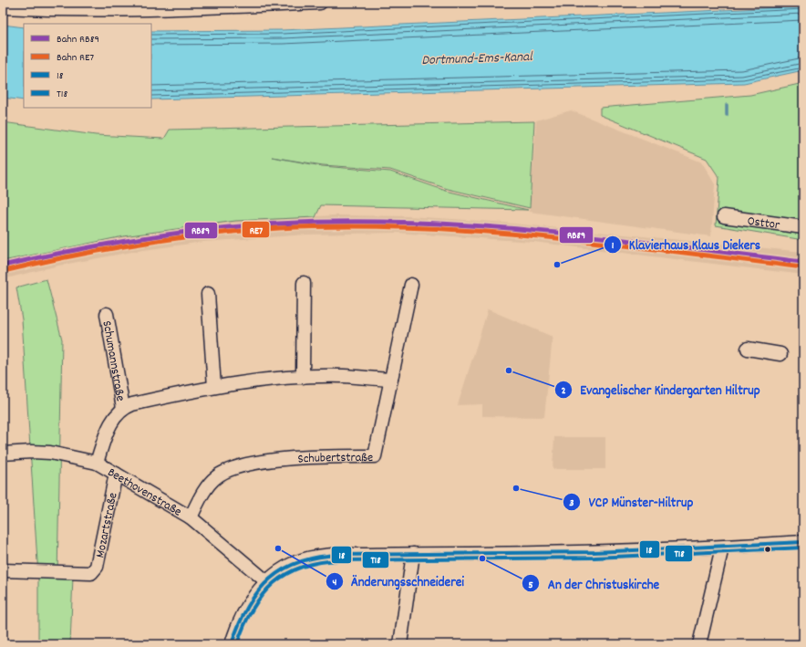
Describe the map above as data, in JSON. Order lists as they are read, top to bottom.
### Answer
{
  "streets": {
    "street": [
      "Osttor",
      "Schumannstraße",
      "Schubertstraße",
      "Beethovenstraße",
      "Mozartstraße"
    ]
  },
  "crossings": [
    ["Schumannstraße", "Schubertstraße"],
    ["Schumannstraße", "Beethovenstraße"],
    ["Schubertstraße", "Beethovenstraße"],
    ["Beethovenstraße", "Mozartstraße"]
  ],
  "water": ["Dortmund-Ems-Kanal"],
  "places": [
    "Klavierhaus Klaus Diekers",
    "Evangelischer Kindergarten Hiltrup",
    "VCP Münster-Hiltrup",
    "Änderungsschneiderei",
    "An der Christuskirche"
  ],
  "lines": [
    "rail line RB89",
    "rail line RE7",
    "transit line 18",
    "transit line T18"
  ],
  "legend": [
    "Bahn RB89",
    "Bahn RE7",
    "18",
    "T18"
  ]
}
